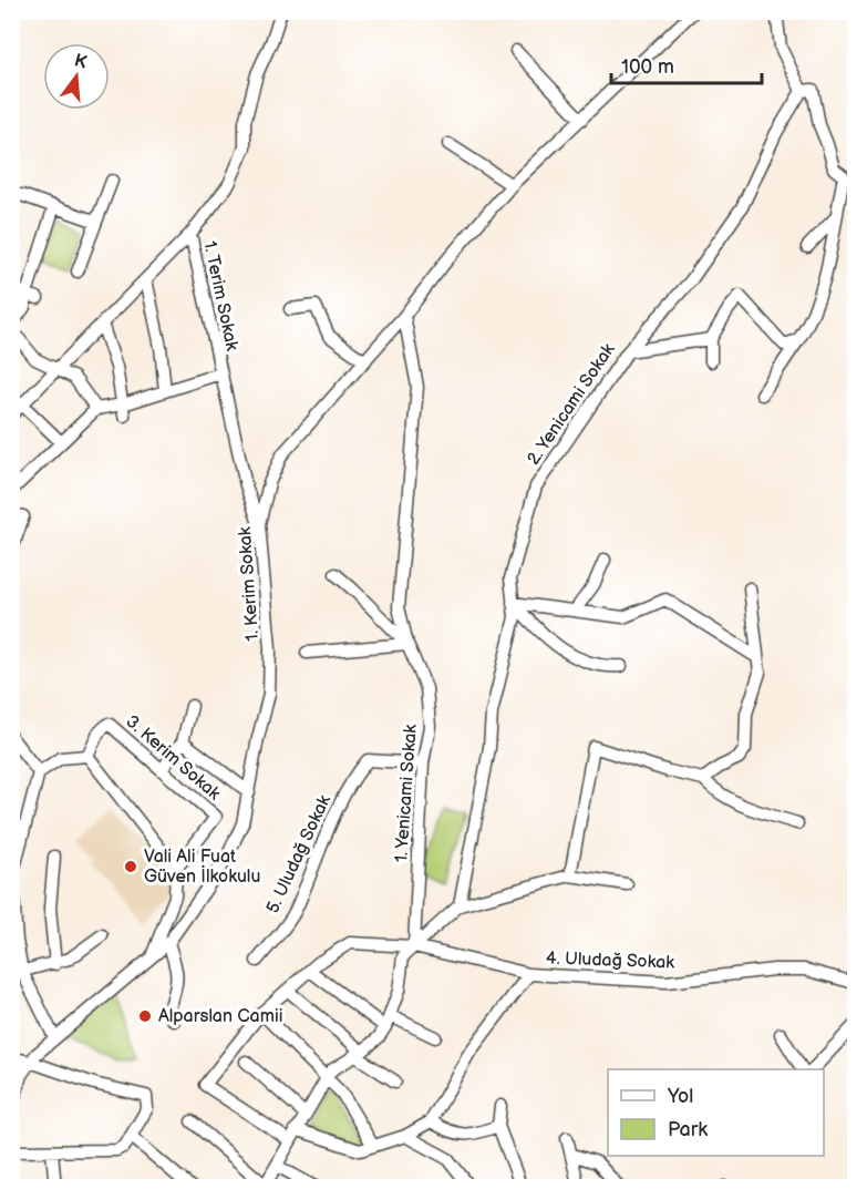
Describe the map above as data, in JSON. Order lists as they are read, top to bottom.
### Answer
{
  "streets": {
    "street": [
      "1. Terim Sokak",
      "2. Yenicami Sokak",
      "1. Kerim Sokak",
      "3. Kerim Sokak",
      "1. Yenicami Sokak",
      "5. Uludağ Sokak",
      "4. Uludağ Sokak"
    ]
  },
  "crossings": [
    ["1. Terim Sokak", "1. Kerim Sokak"],
    ["1. Kerim Sokak", "1. Yenicami Sokak"],
    ["1. Yenicami Sokak", "5. Uludağ Sokak"],
    ["1. Yenicami Sokak", "4. Uludağ Sokak"]
  ],
  "places": ["Vali Ali Fuat Güven İlkokulu", "Alparslan Camii"],
  "legend": ["Yol", "Park"],
  "scale_bar": "100 m",
  "north": "top"
}
